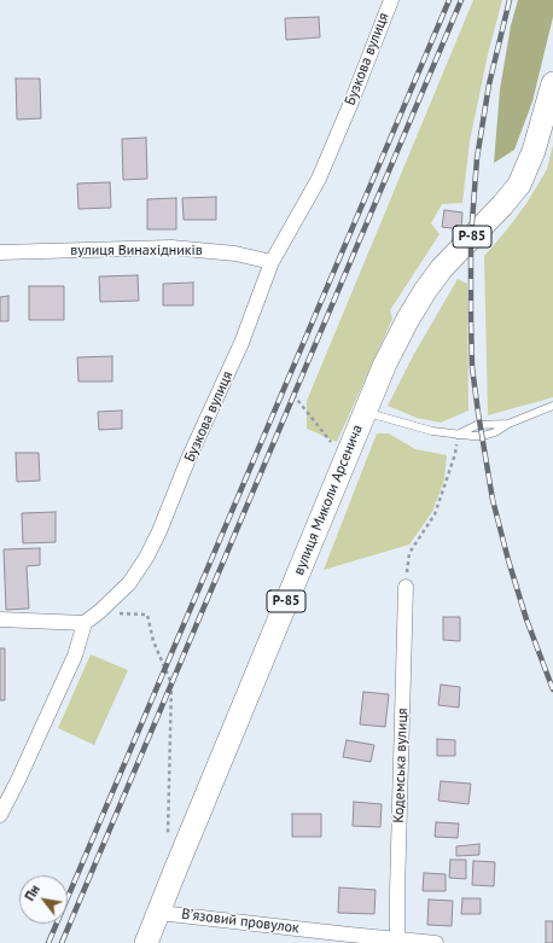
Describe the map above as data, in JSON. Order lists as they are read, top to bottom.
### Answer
{
  "streets": {
    "main road": ["Р-85", "вулиця Миколи Арсенича"],
    "street": [
      "Бузкова вулиця",
      "вулиця Винахідників",
      "Кодемська вулиця",
      "Вʼязовий провулок"
    ]
  },
  "crossings": [
    ["Бузкова вулиця", "вулиця Винахідників"],
    ["вулиця Миколи Арсенича", "Вʼязовий провулок"],
    ["Кодемська вулиця", "Вʼязовий провулок"]
  ],
  "north": "top left"
}
